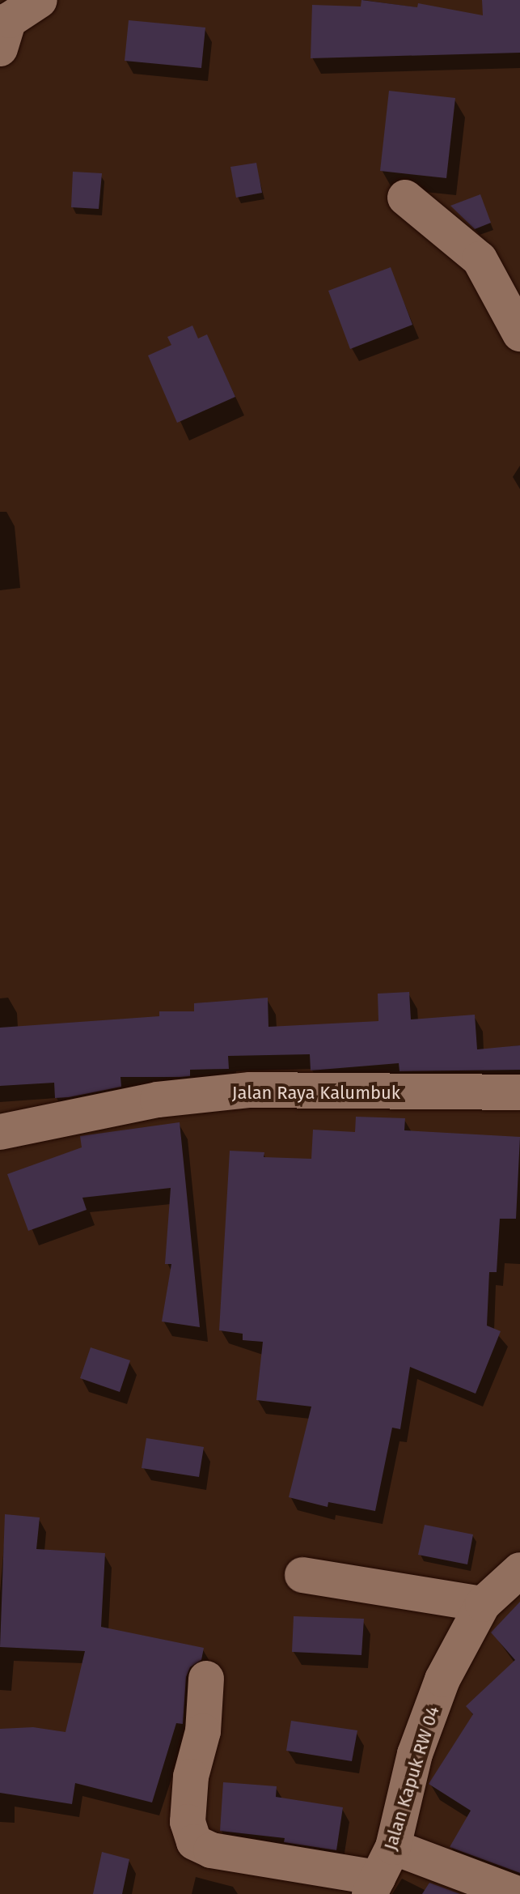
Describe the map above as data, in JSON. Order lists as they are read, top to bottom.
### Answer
{
  "streets": {
    "street": ["Jalan Raya Kalumbuk", "Jalan Kapuk RW 04"]
  }
}
